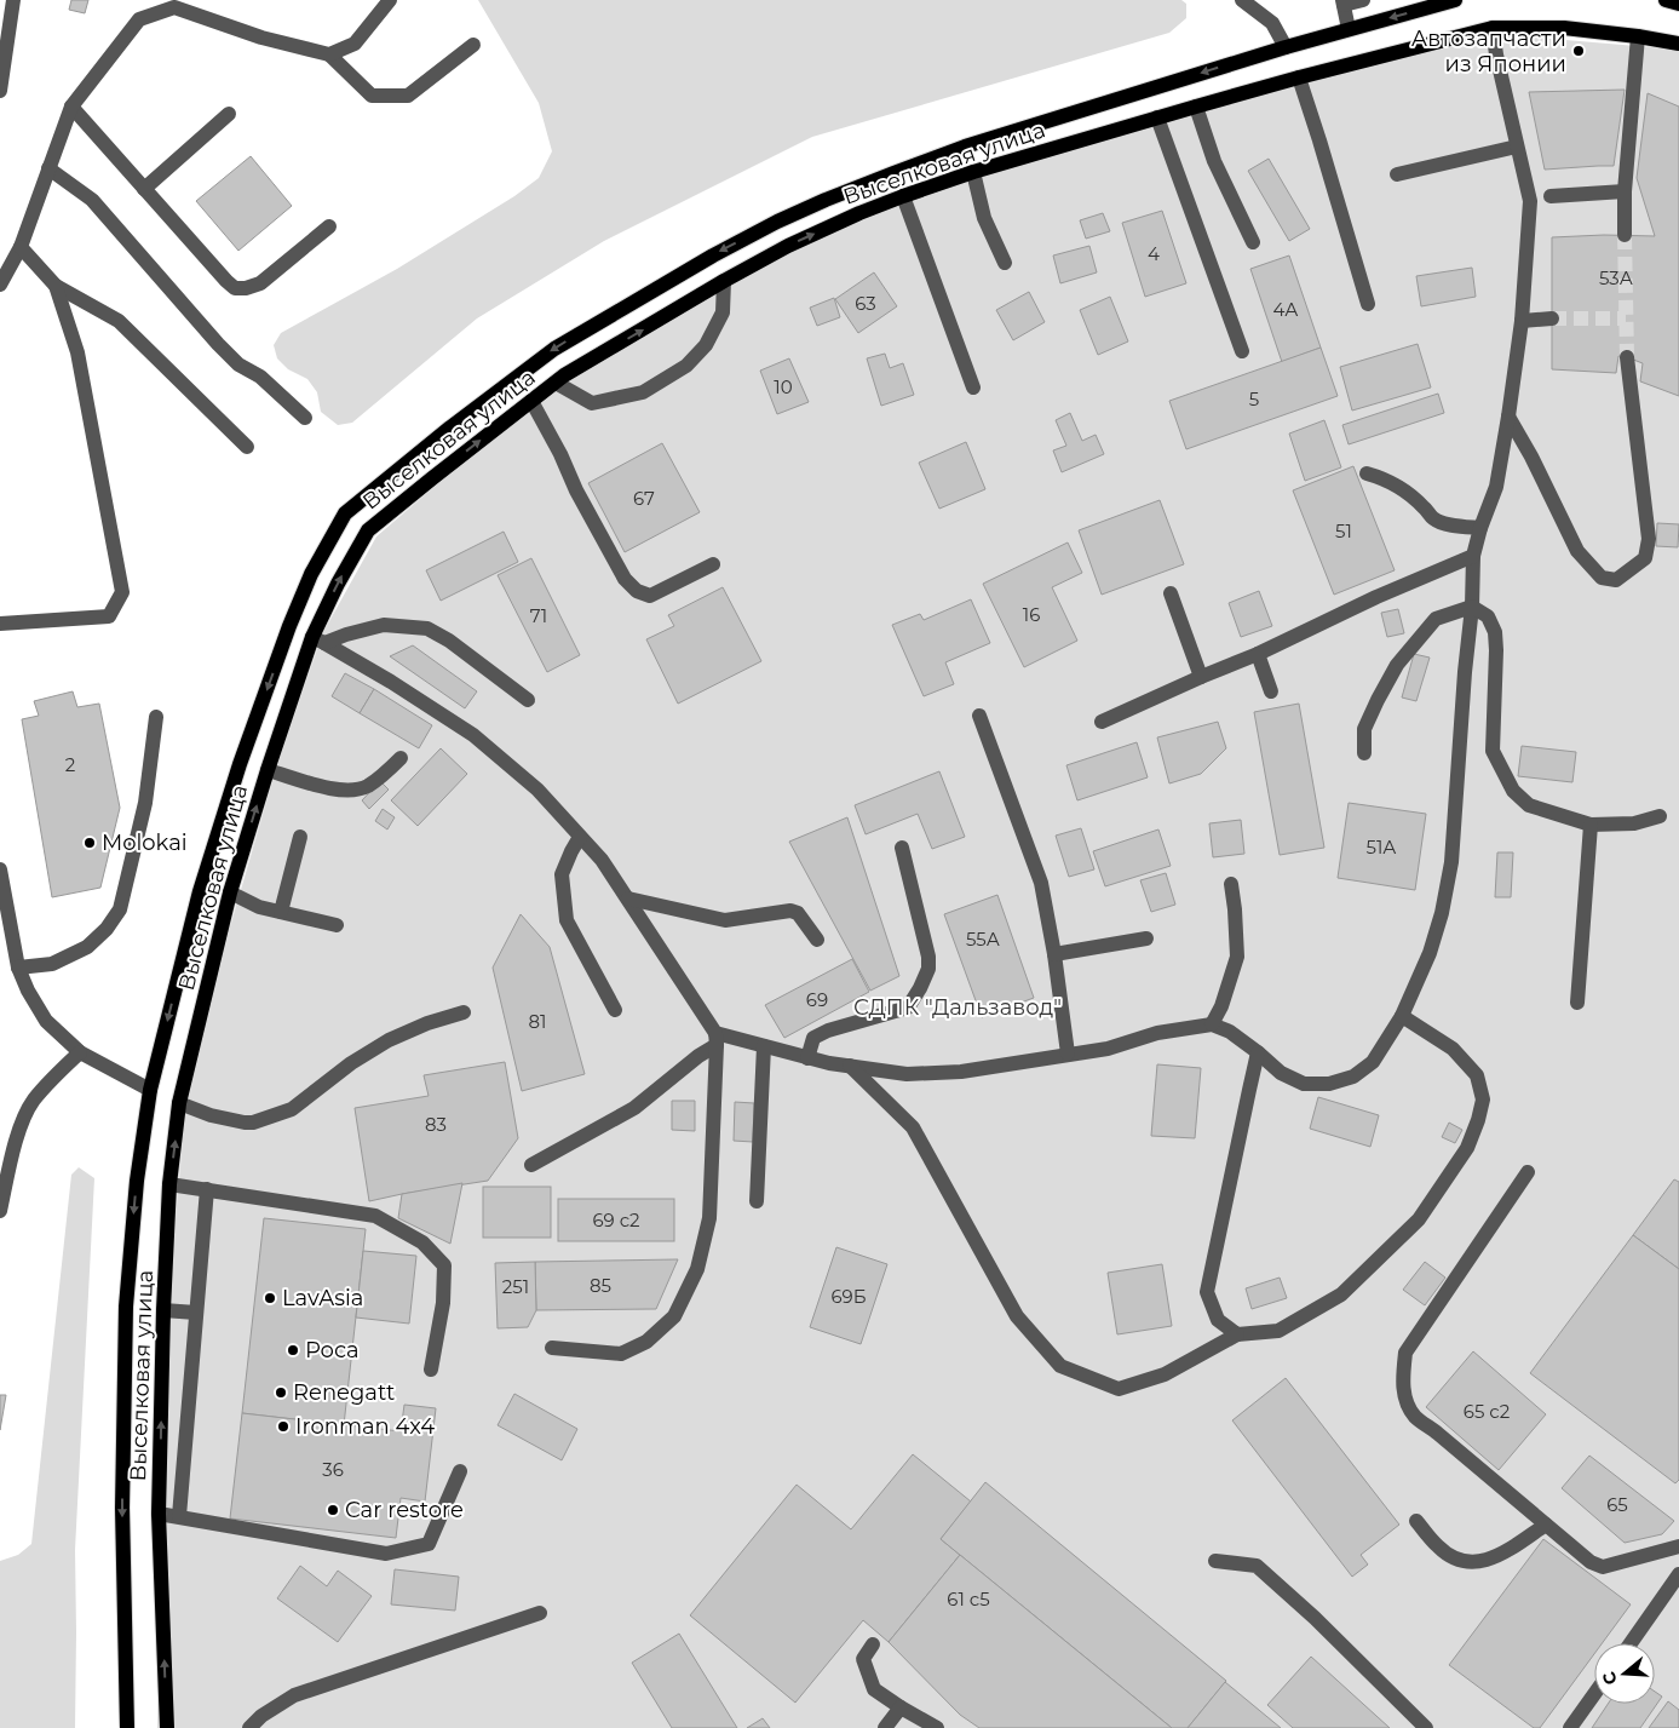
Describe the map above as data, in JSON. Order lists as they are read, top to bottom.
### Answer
{
  "streets": {
    "main road": ["Выселковая улица"]
  },
  "parks": ["СДПК \"Дальзавод\""],
  "places": [
    "Автозапчасти из Японии",
    "Molokai",
    "LavAsia",
    "Роса",
    "Renegatt",
    "Ironman 4x4",
    "Car restore"
  ],
  "house_numbers": [
    "4",
    "53А",
    "63",
    "4А",
    "10",
    "5",
    "67",
    "51",
    "16",
    "71",
    "2",
    "51А",
    "55А",
    "69",
    "81",
    "83",
    "69 с2",
    "85",
    "251",
    "69Б",
    "65 с2",
    "36",
    "65",
    "61 с5"
  ],
  "north": "left"
}
